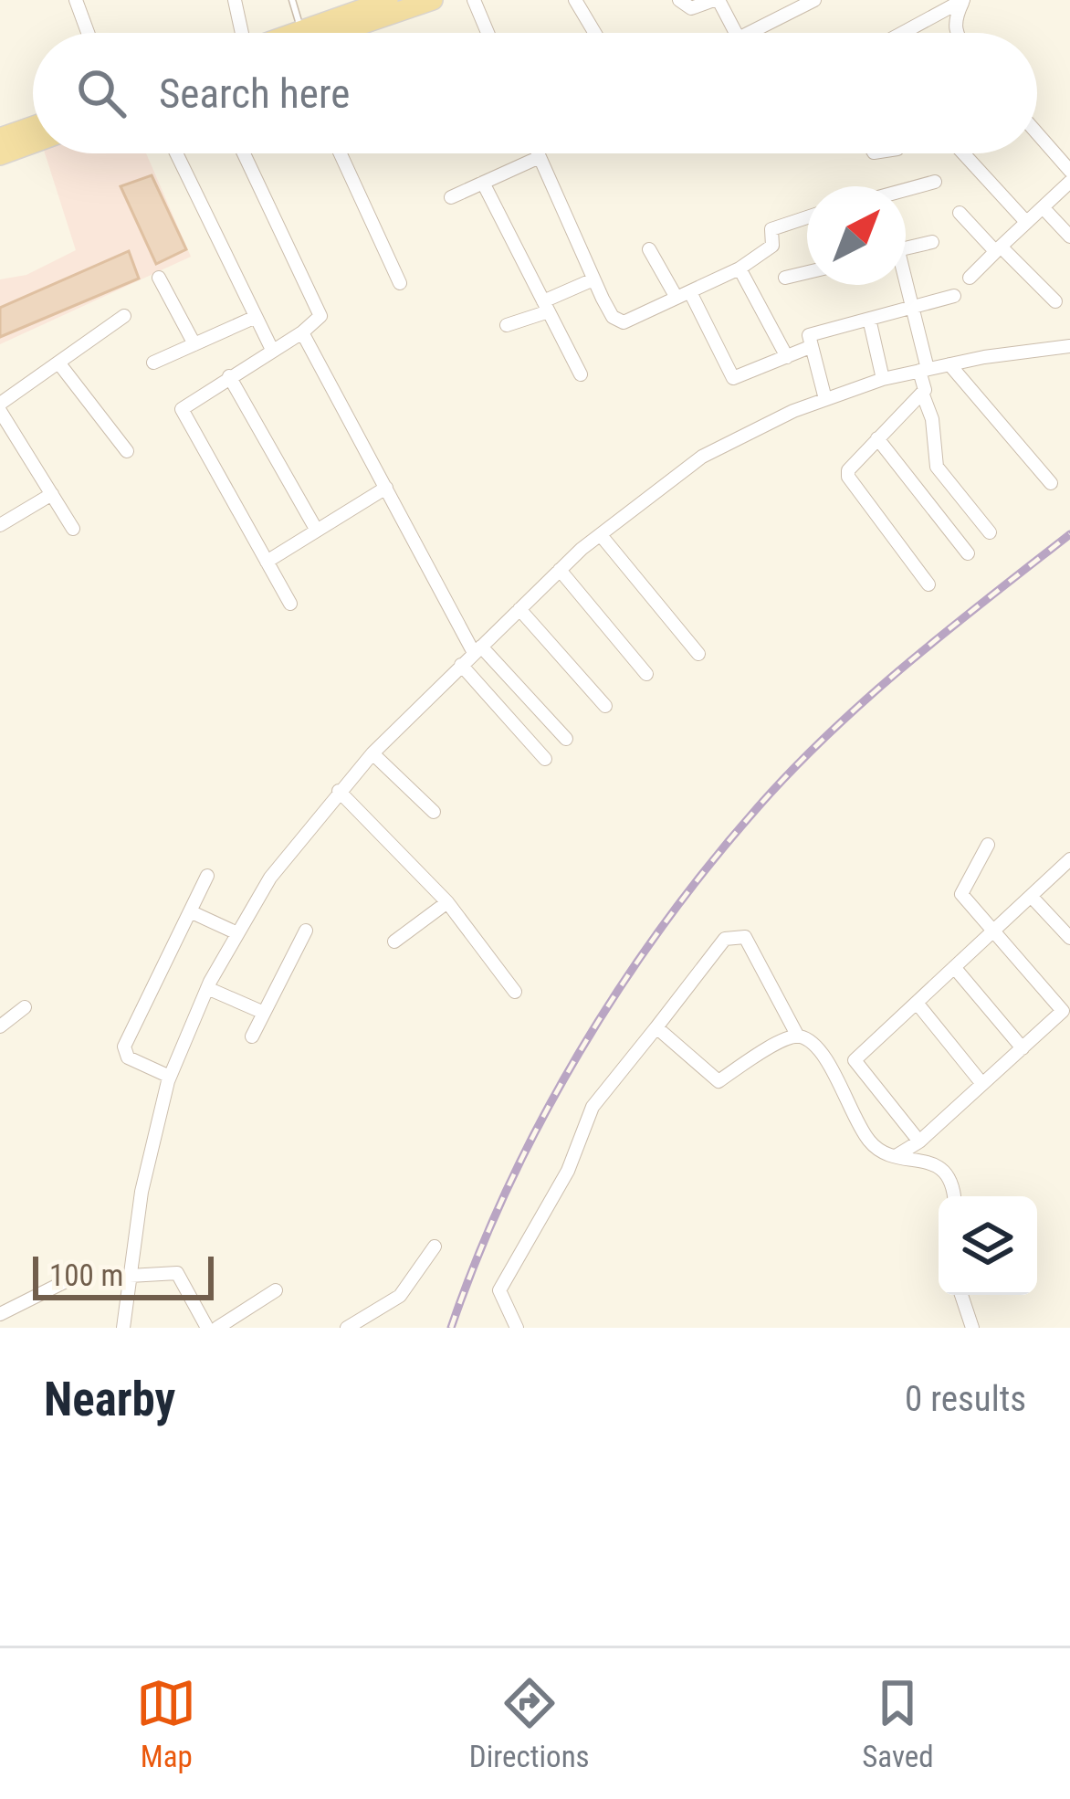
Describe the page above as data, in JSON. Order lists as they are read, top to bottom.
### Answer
{
  "scale_bar": "100 m",
  "north": "top right",
  "page": {
    "search": "Search here",
    "scale": "100 m",
    "heading": ["Nearby", "0 results"],
    "nav": ["Map", "Directions", "Saved"]
  }
}
